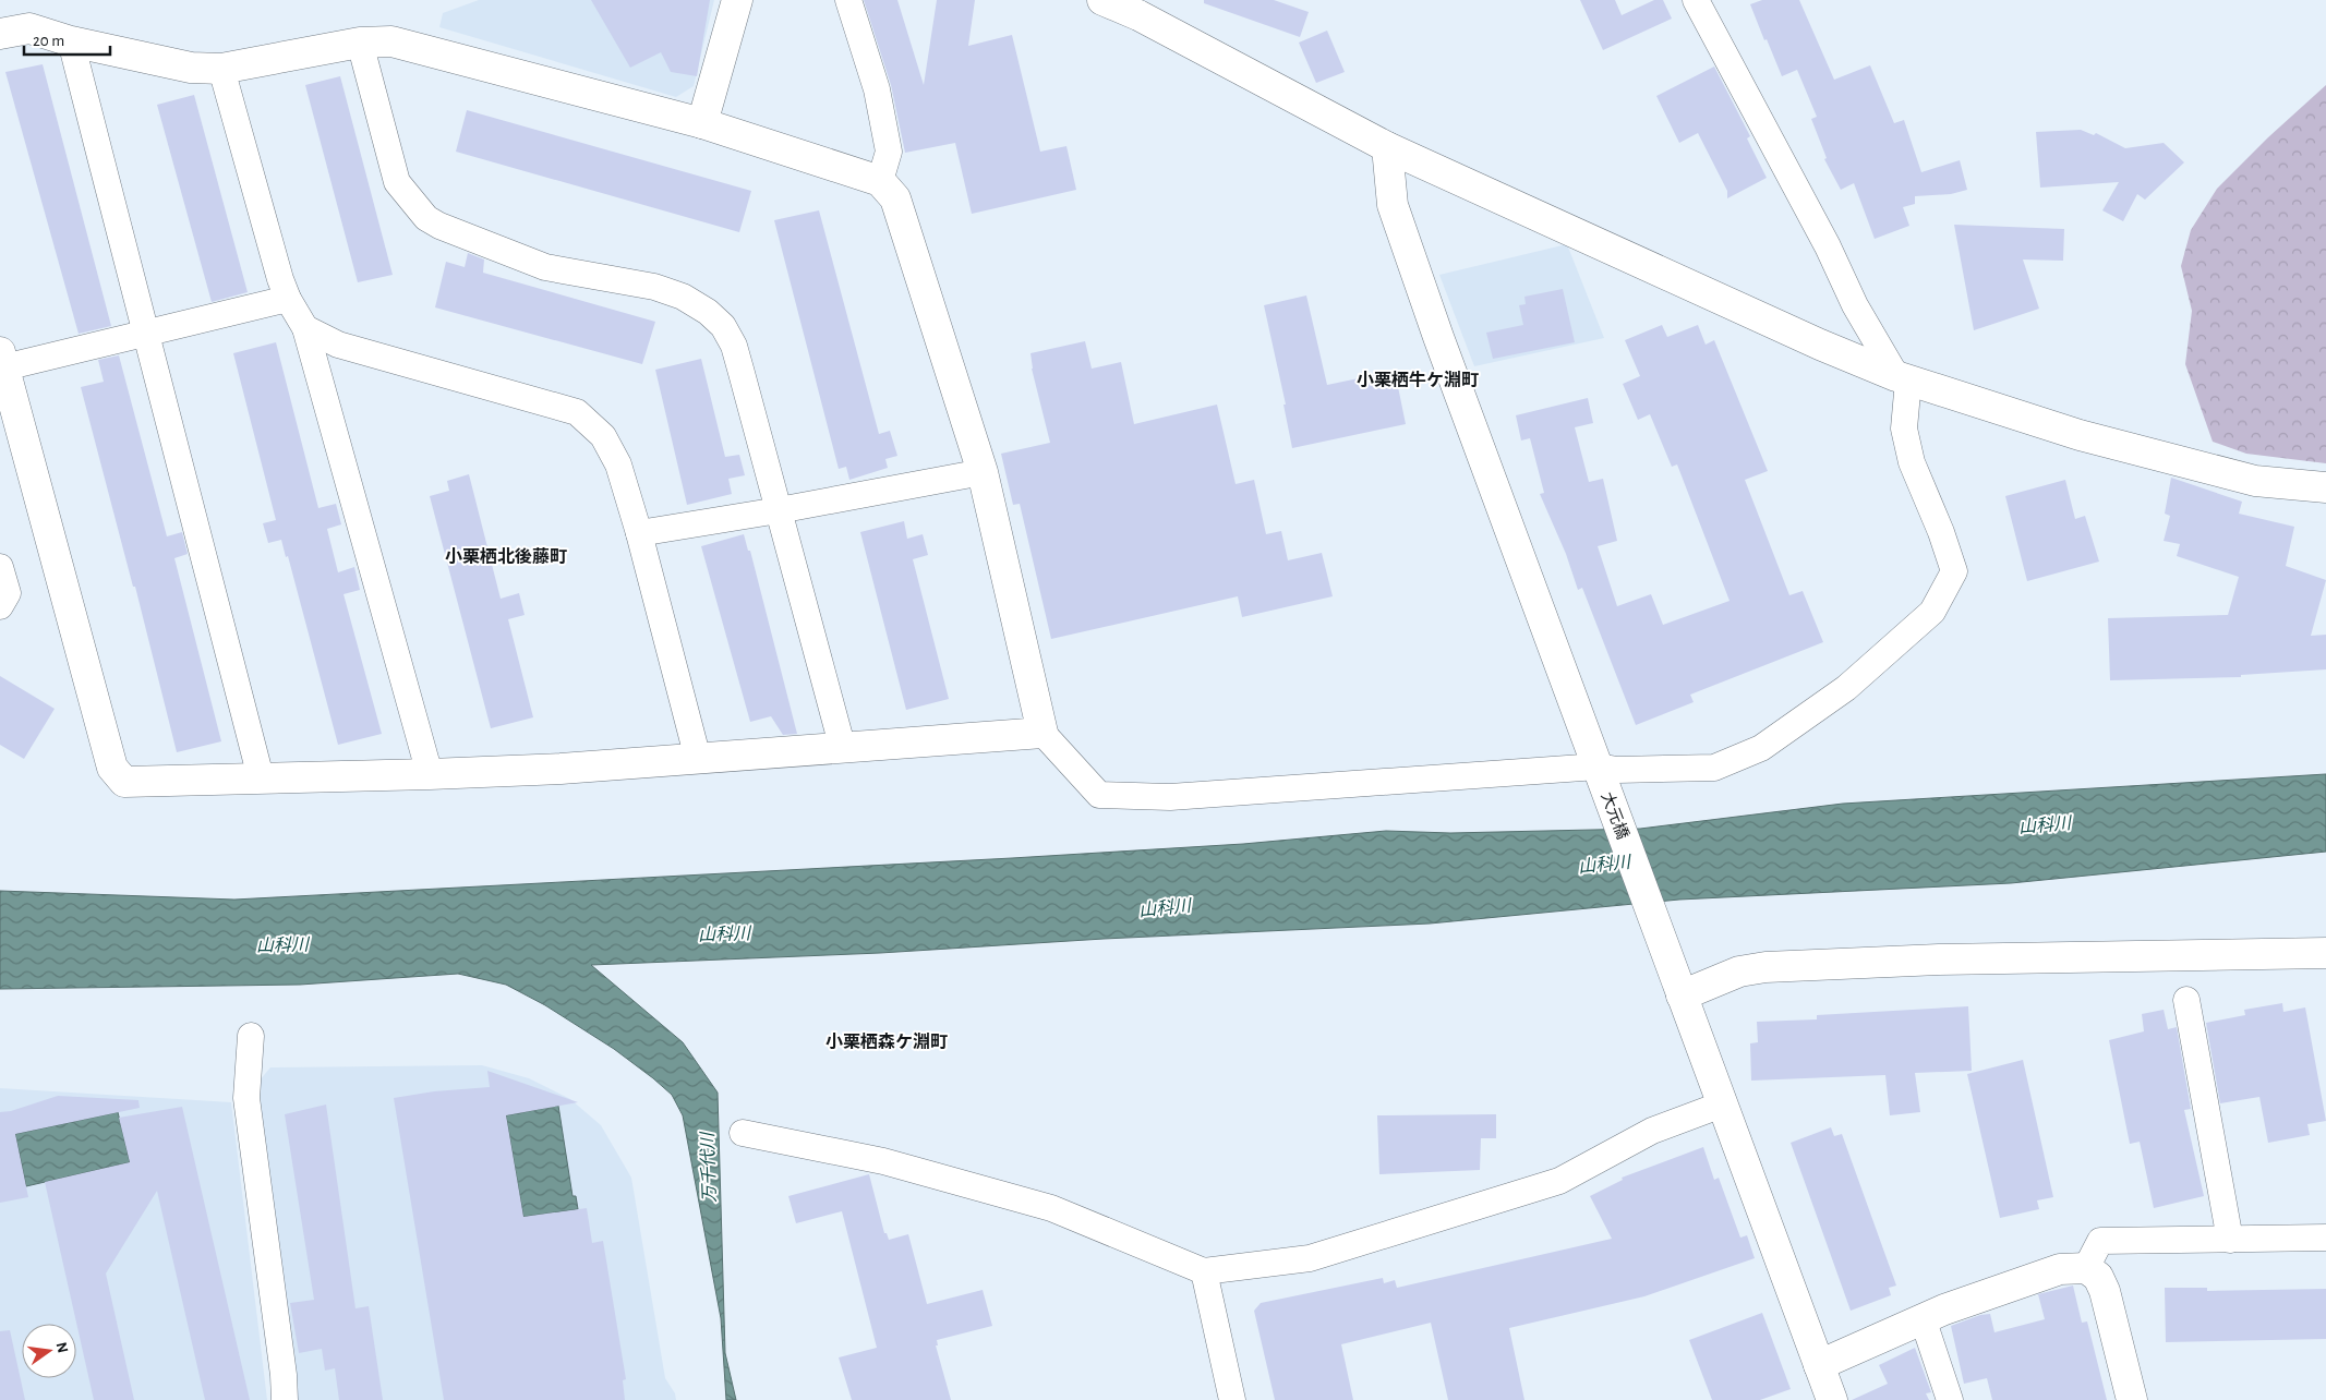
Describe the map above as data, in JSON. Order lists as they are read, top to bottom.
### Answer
{
  "streets": {
    "street": ["大元橋"]
  },
  "districts": ["小栗栖牛ケ淵町", "小栗栖北後藤町", "小栗栖森ケ淵町"],
  "water": ["山科川", "万千代川"],
  "scale_bar": "20 m",
  "north": "right"
}
